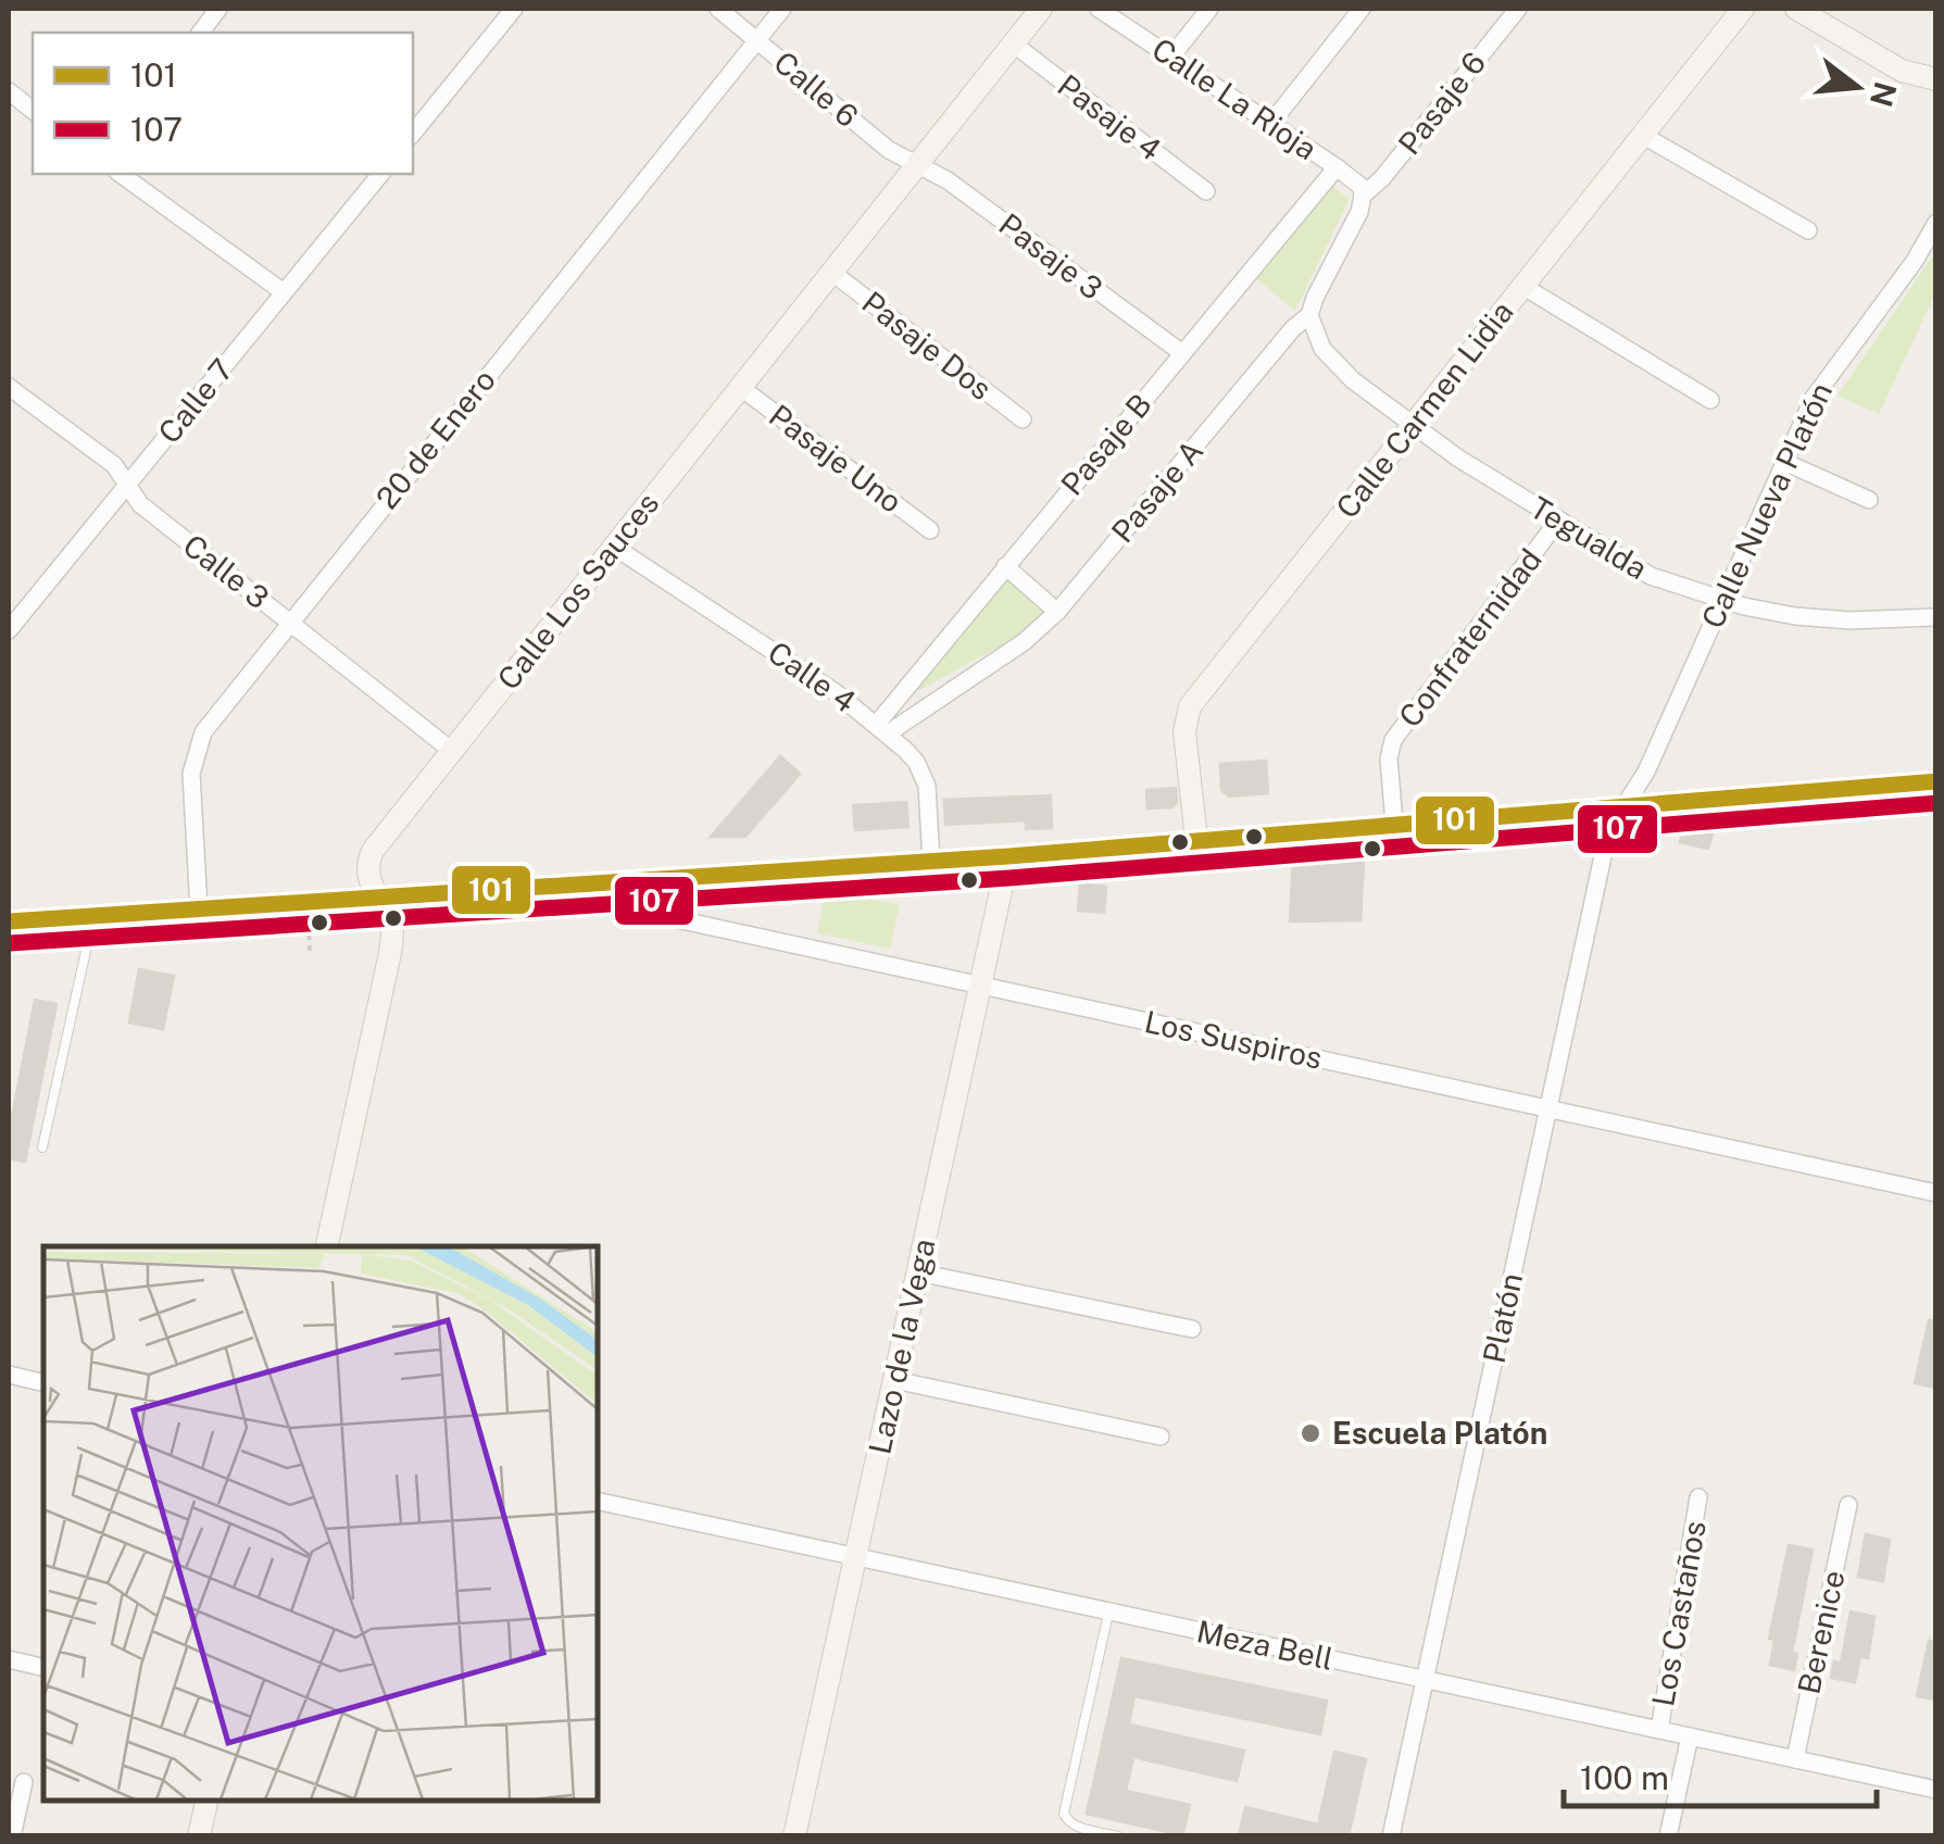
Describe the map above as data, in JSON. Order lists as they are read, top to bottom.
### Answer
{
  "streets": {
    "street": [
      "Calle 6",
      "Calle La Rioja",
      "Pasaje 6",
      "Pasaje 4",
      "Pasaje 3",
      "Pasaje Dos",
      "Calle 7",
      "Calle Carmen Lidia",
      "20 de Enero",
      "Pasaje B",
      "Pasaje Uno",
      "Pasaje A",
      "Calle Nueva Platón",
      "Tegualda",
      "Calle 3",
      "Calle Los Sauces",
      "Confraternidad",
      "Calle 4",
      "Los Suspiros",
      "Platón",
      "Lazo de la Vega",
      "Los Castaños",
      "Berenice",
      "Meza Bell"
    ]
  },
  "crossings": [
    ["Calle 6", "Pasaje 3"],
    ["Calle 6", "20 de Enero"],
    ["Calle 6", "Calle Los Sauces"],
    ["Calle La Rioja", "Pasaje 6"],
    ["Calle La Rioja", "Pasaje B"],
    ["Calle La Rioja", "Pasaje A"],
    ["Pasaje 6", "Pasaje A"],
    ["Pasaje 4", "Calle Los Sauces"],
    ["Pasaje 3", "Pasaje B"],
    ["Pasaje 3", "Calle Los Sauces"],
    ["Pasaje Dos", "Calle Los Sauces"],
    ["Calle 7", "Calle 3"],
    ["Calle Carmen Lidia", "Tegualda"],
    ["20 de Enero", "Calle 3"],
    ["Pasaje B", "Pasaje A"],
    ["Pasaje B", "Calle 4"],
    ["Pasaje Uno", "Calle Los Sauces"],
    ["Pasaje A", "Tegualda"],
    ["Pasaje A", "Calle 4"],
    ["Calle Nueva Platón", "Tegualda"],
    ["Calle Nueva Platón", "Platón"],
    ["Tegualda", "Confraternidad"],
    ["Calle 3", "Calle Los Sauces"],
    ["Calle Los Sauces", "Calle 4"],
    ["Los Suspiros", "Platón"],
    ["Los Suspiros", "Lazo de la Vega"],
    ["Platón", "Meza Bell"],
    ["Lazo de la Vega", "Meza Bell"],
    ["Los Castaños", "Meza Bell"],
    ["Berenice", "Meza Bell"]
  ],
  "places": ["Escuela Platón"],
  "lines": ["transit line 101", "transit line 107"],
  "legend": ["101", "107"],
  "scale_bar": "100 m",
  "north": "right"
}
